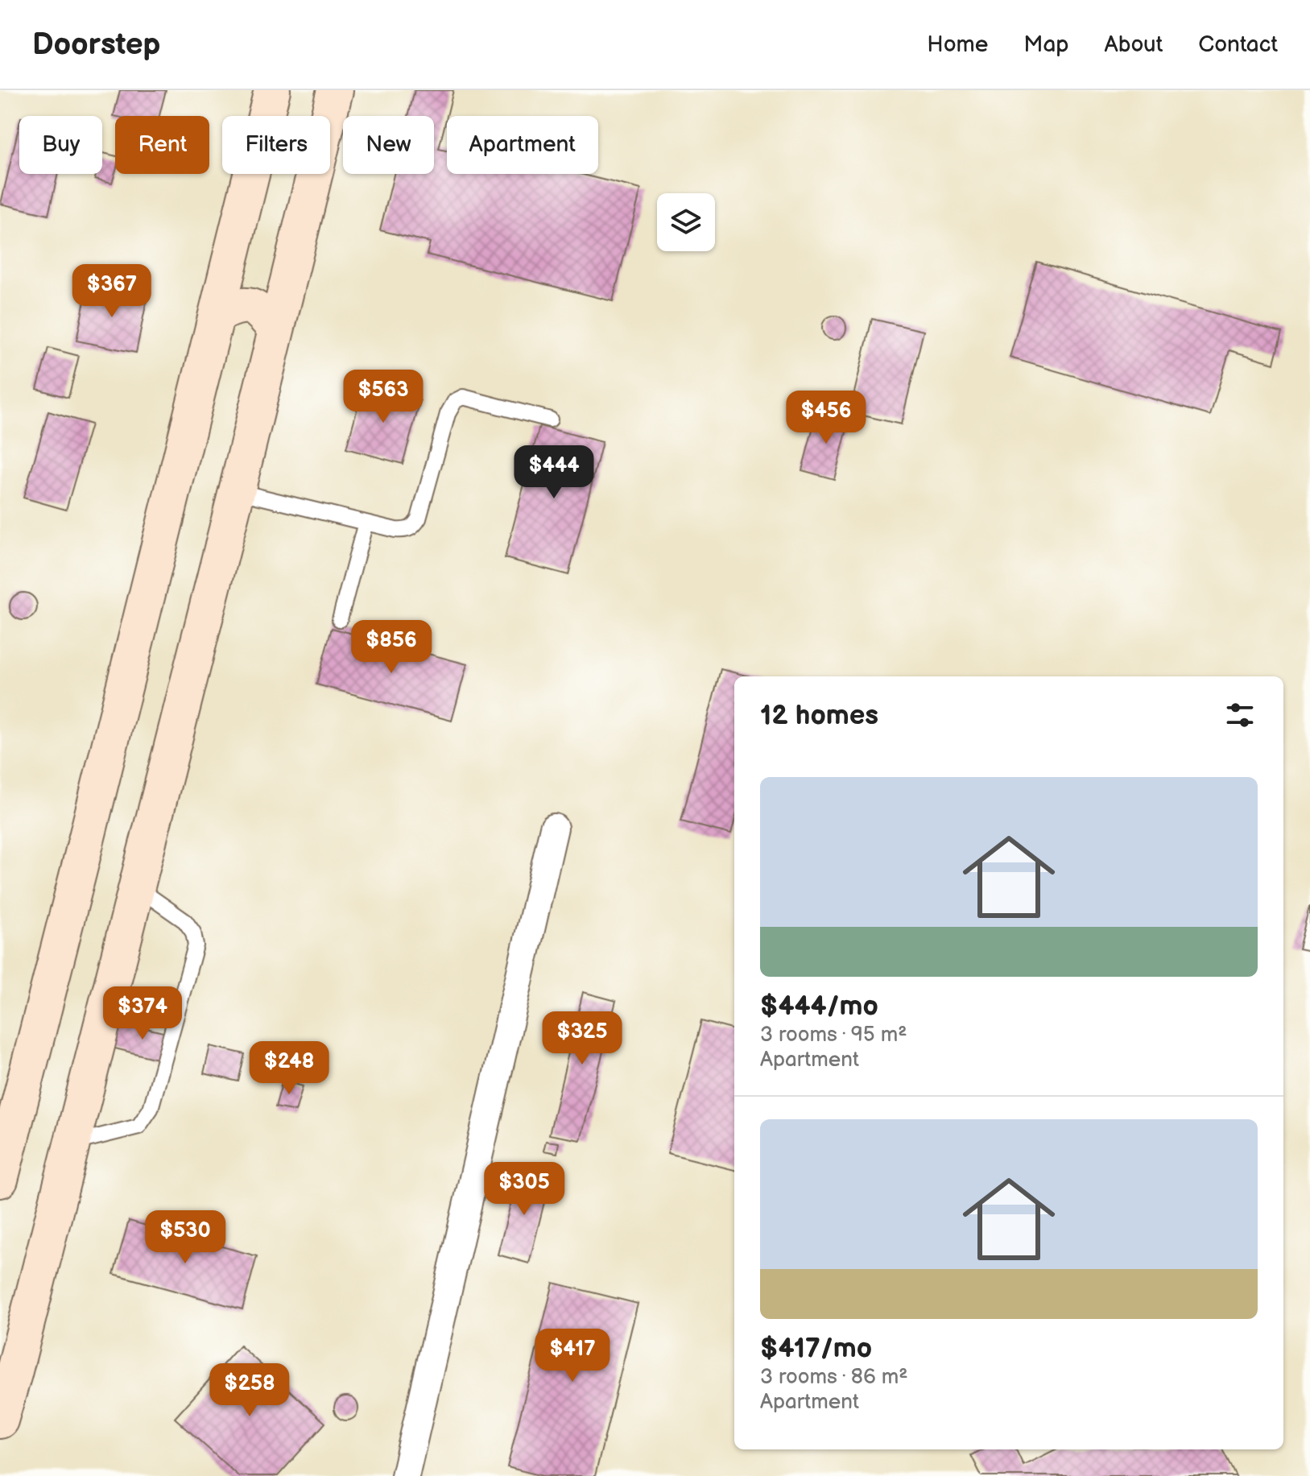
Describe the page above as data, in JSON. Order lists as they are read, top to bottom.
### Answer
{
  "page": {
    "header": "Doorstep",
    "nav": [
      "Home",
      "Map",
      "About",
      "Contact"
    ],
    "chip": [
      "Buy",
      "Rent",
      "Filters",
      "New",
      "Apartment"
    ],
    "price": [
      "$367",
      "$563",
      "$456",
      "$444",
      "$856",
      "$374",
      "$325",
      "$248",
      "$305",
      "$530",
      "$417",
      "$258"
    ],
    "heading": "12 homes",
    "list": [
      {
        "name": "$444/mo",
        "note": "3 rooms · 95 m² · Apartment"
      },
      {
        "name": "$417/mo",
        "note": "3 rooms · 86 m² · Apartment"
      }
    ]
  }
}
